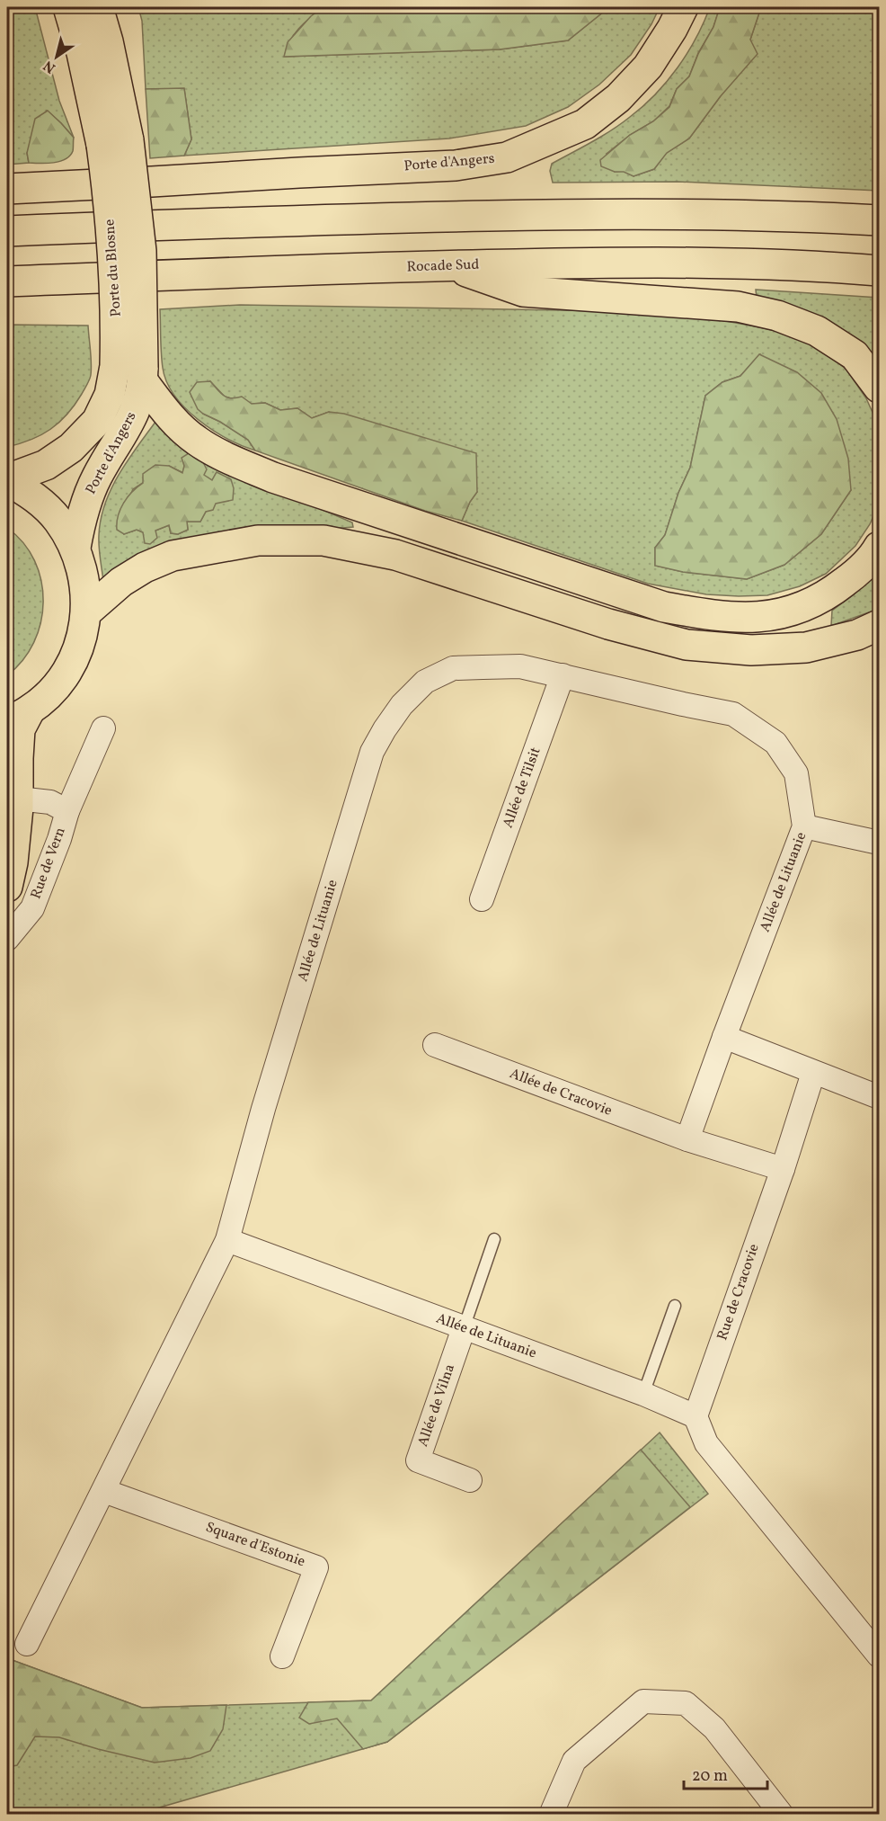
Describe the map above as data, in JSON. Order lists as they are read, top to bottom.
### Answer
{
  "streets": {
    "main road": ["Porte d'Angers", "Rocade Sud", "Porte du Blosne"],
    "street": [
      "Allée de Tilsit",
      "Rue de Vern",
      "Allée de Lituanie",
      "Allée de Cracovie",
      "Rue de Cracovie",
      "Allée de Vilna",
      "Square d'Estonie"
    ]
  },
  "crossings": [
    ["Porte d'Angers", "Porte du Blosne"],
    ["Allée de Tilsit", "Allée de Lituanie"],
    ["Allée de Lituanie", "Allée de Cracovie"],
    ["Allée de Lituanie", "Rue de Cracovie"],
    ["Allée de Lituanie", "Allée de Vilna"],
    ["Allée de Cracovie", "Rue de Cracovie"]
  ],
  "scale_bar": "20 m",
  "north": "bottom left"
}
